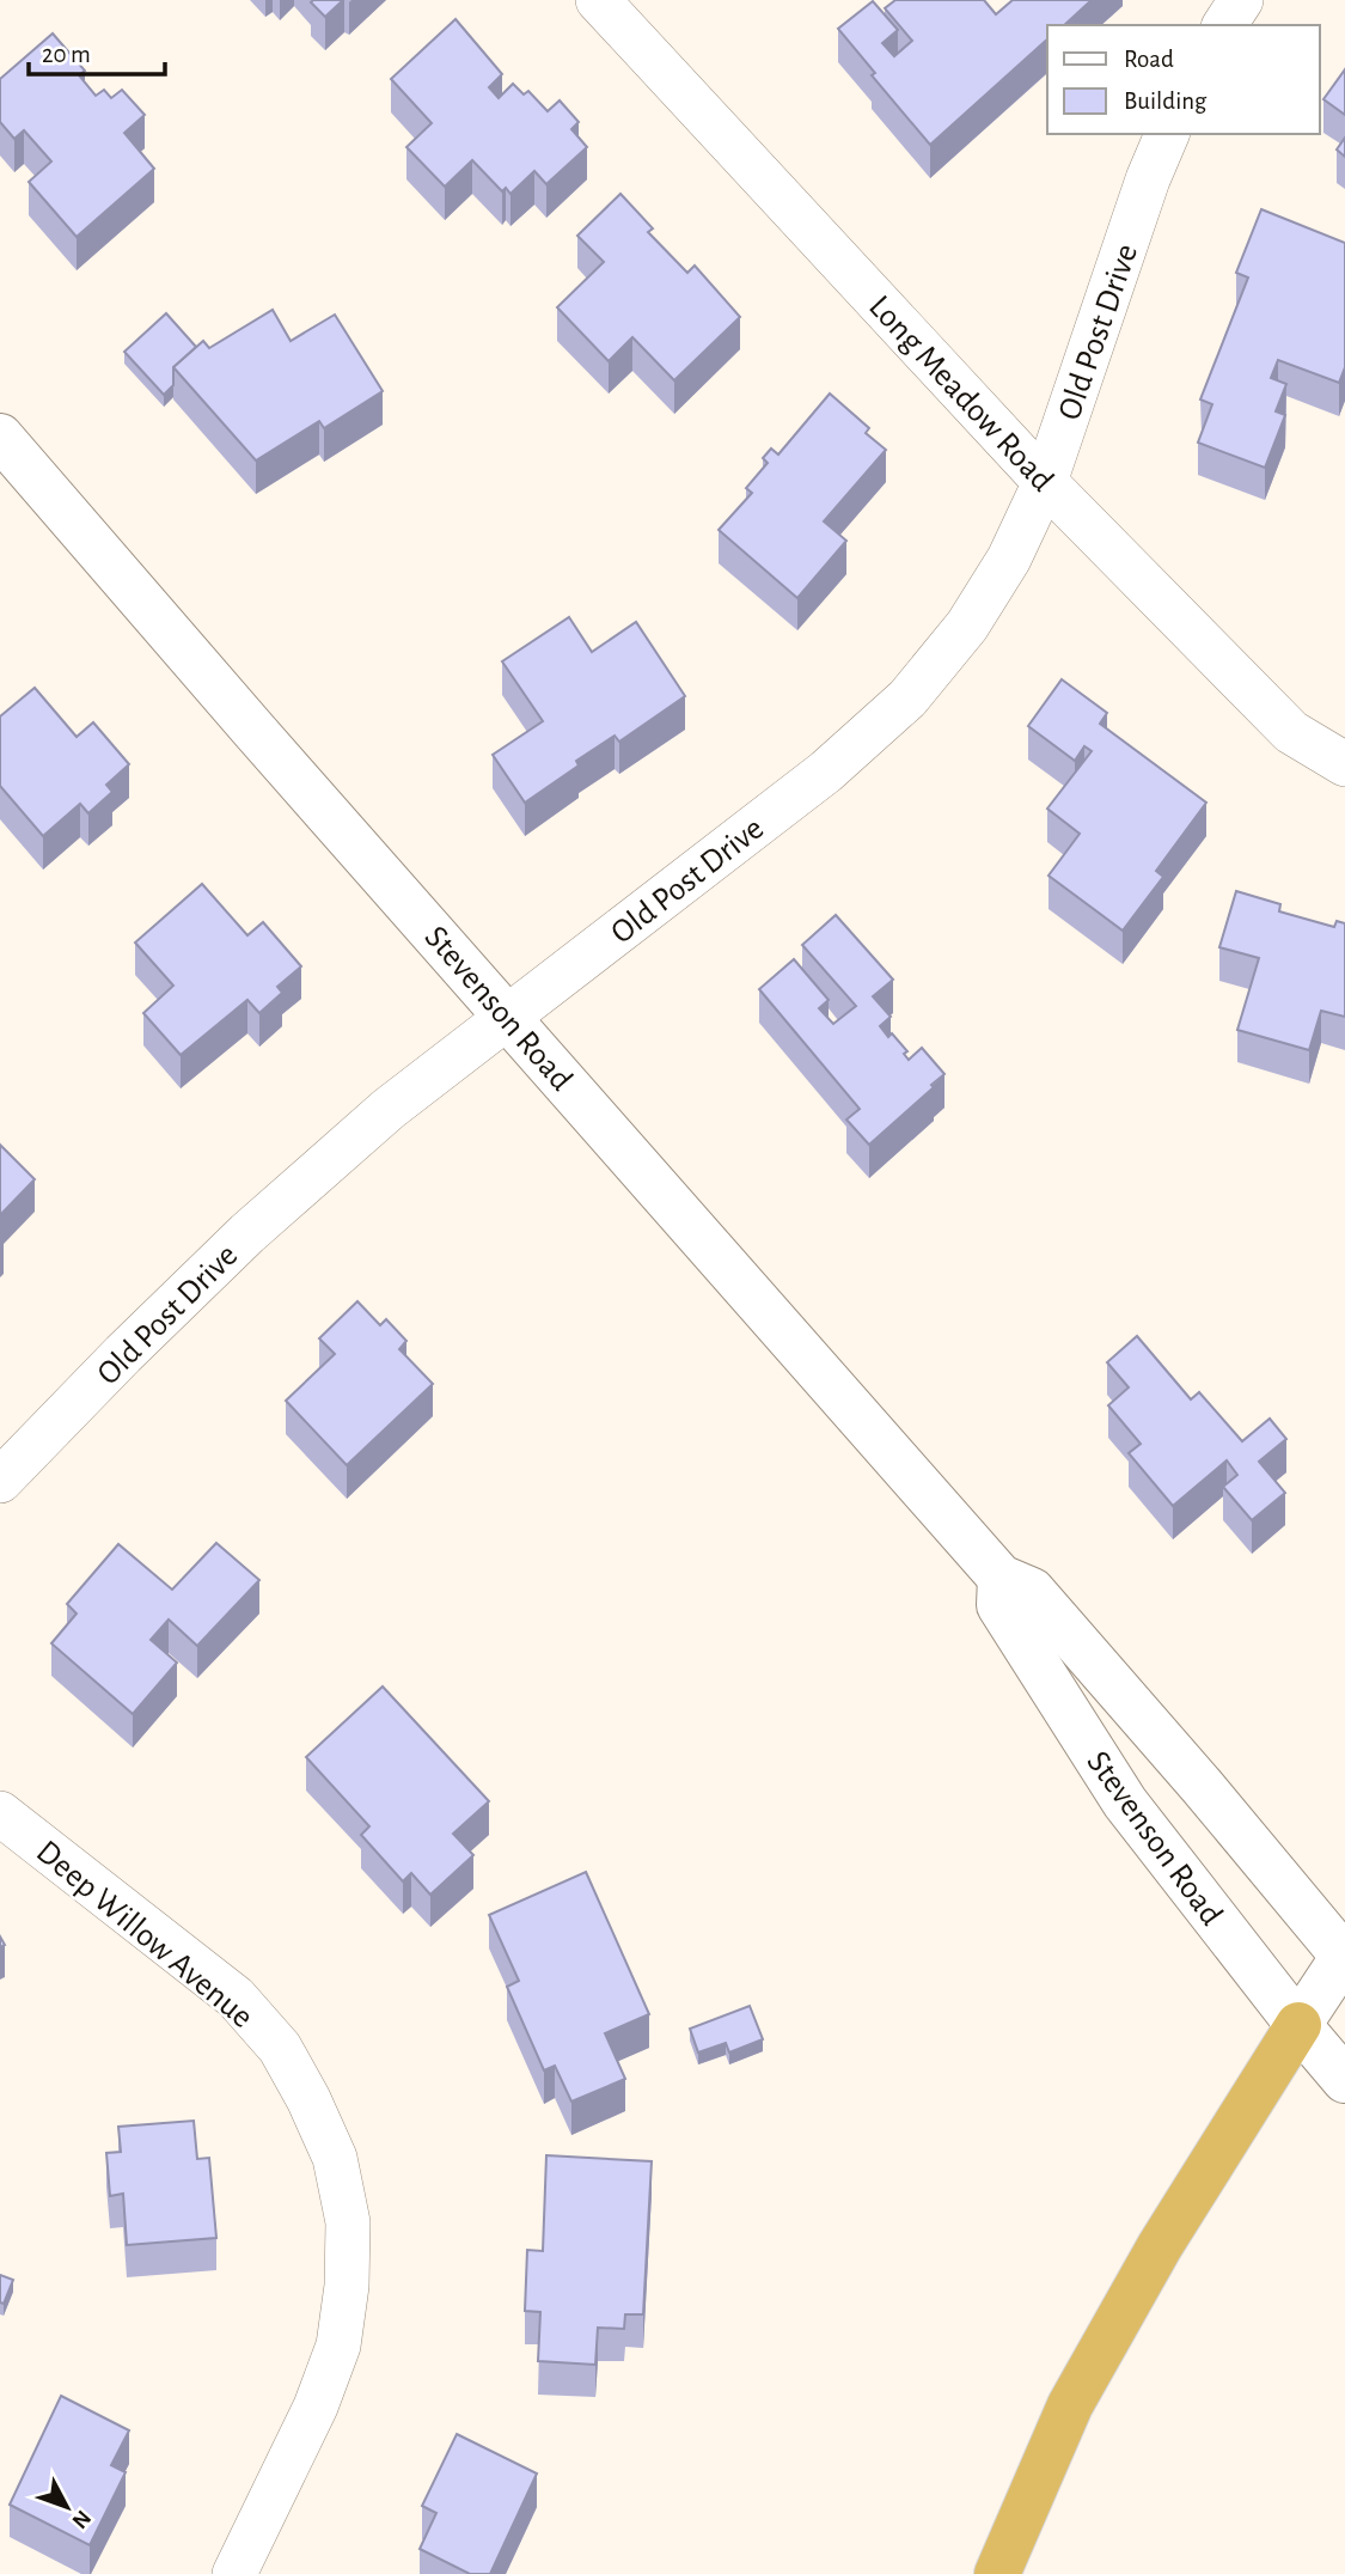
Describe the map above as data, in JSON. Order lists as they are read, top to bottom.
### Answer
{
  "streets": {
    "main road": ["Stevenson Road"],
    "street": ["Old Post Drive", "Long Meadow Road", "Deep Willow Avenue"]
  },
  "crossings": [
    ["Old Post Drive", "Long Meadow Road"],
    ["Old Post Drive", "Stevenson Road"]
  ],
  "legend": ["Road", "Building"],
  "scale_bar": "20 m",
  "north": "bottom right"
}
